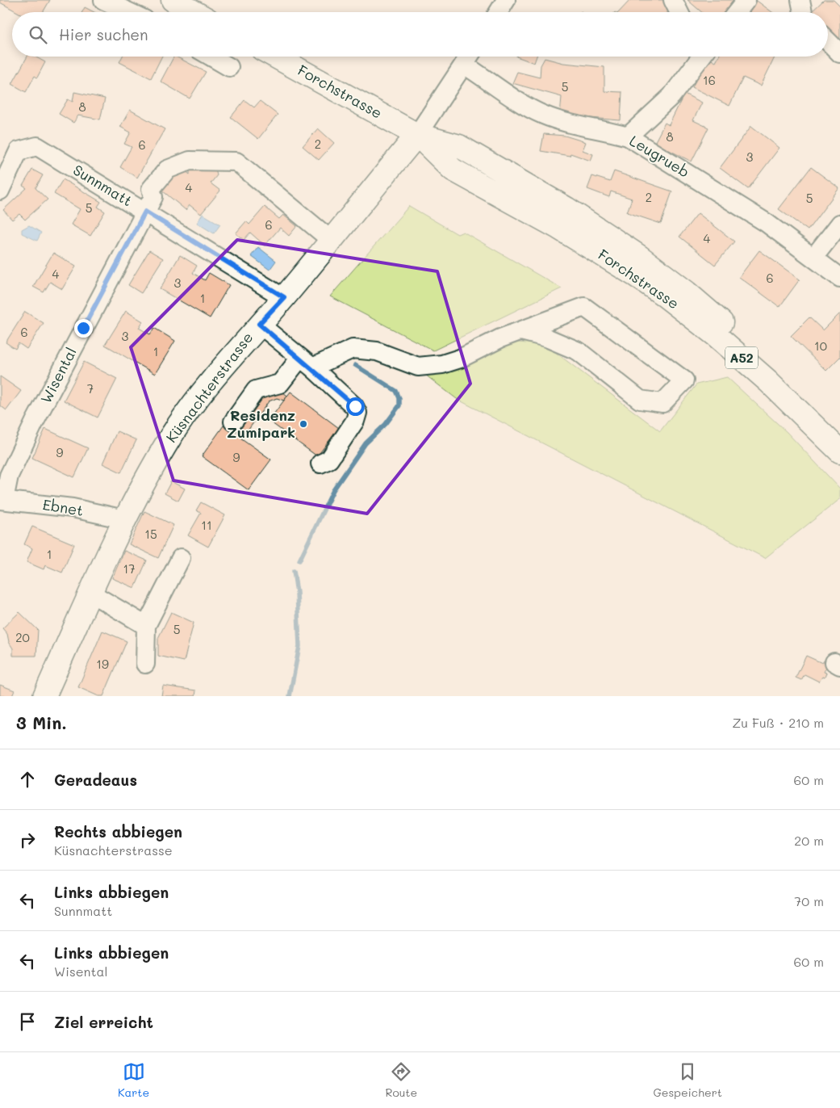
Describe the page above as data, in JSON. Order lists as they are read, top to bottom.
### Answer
{
  "streets": {
    "main road": ["Forchstrasse", "A52", "Küsnachterstrasse"],
    "street": [
      "Leugrueb",
      "Sunnmatt",
      "Wisental",
      "Ebnet"
    ]
  },
  "crossings": [
    ["Forchstrasse", "Küsnachterstrasse"],
    ["Sunnmatt", "Wisental"],
    ["Sunnmatt", "Küsnachterstrasse"],
    ["Wisental", "Küsnachterstrasse"],
    ["Wisental", "Ebnet"],
    ["Küsnachterstrasse", "Ebnet"]
  ],
  "places": ["Residenz Zumipark"],
  "house_numbers": [
    "16",
    "5",
    "8",
    "8",
    "2",
    "6",
    "3",
    "4",
    "2",
    "5",
    "5",
    "6",
    "4",
    "4",
    "6",
    "3",
    "1",
    "6",
    "3",
    "10",
    "1",
    "7",
    "9",
    "9",
    "11",
    "15",
    "1",
    "17",
    "5",
    "20",
    "19"
  ],
  "page": {
    "search": "Hier suchen",
    "heading": ["3 Min.", "Zu Fuß · 210 m"],
    "list": [
      ["Geradeaus", "60 m"],
      ["Rechts abbiegen", "Küsnachterstrasse", "20 m"],
      ["Links abbiegen", "Sunnmatt", "70 m"],
      ["Links abbiegen", "Wisental", "60 m"],
      "Ziel erreicht"
    ],
    "nav": ["Karte", "Route", "Gespeichert"]
  }
}
